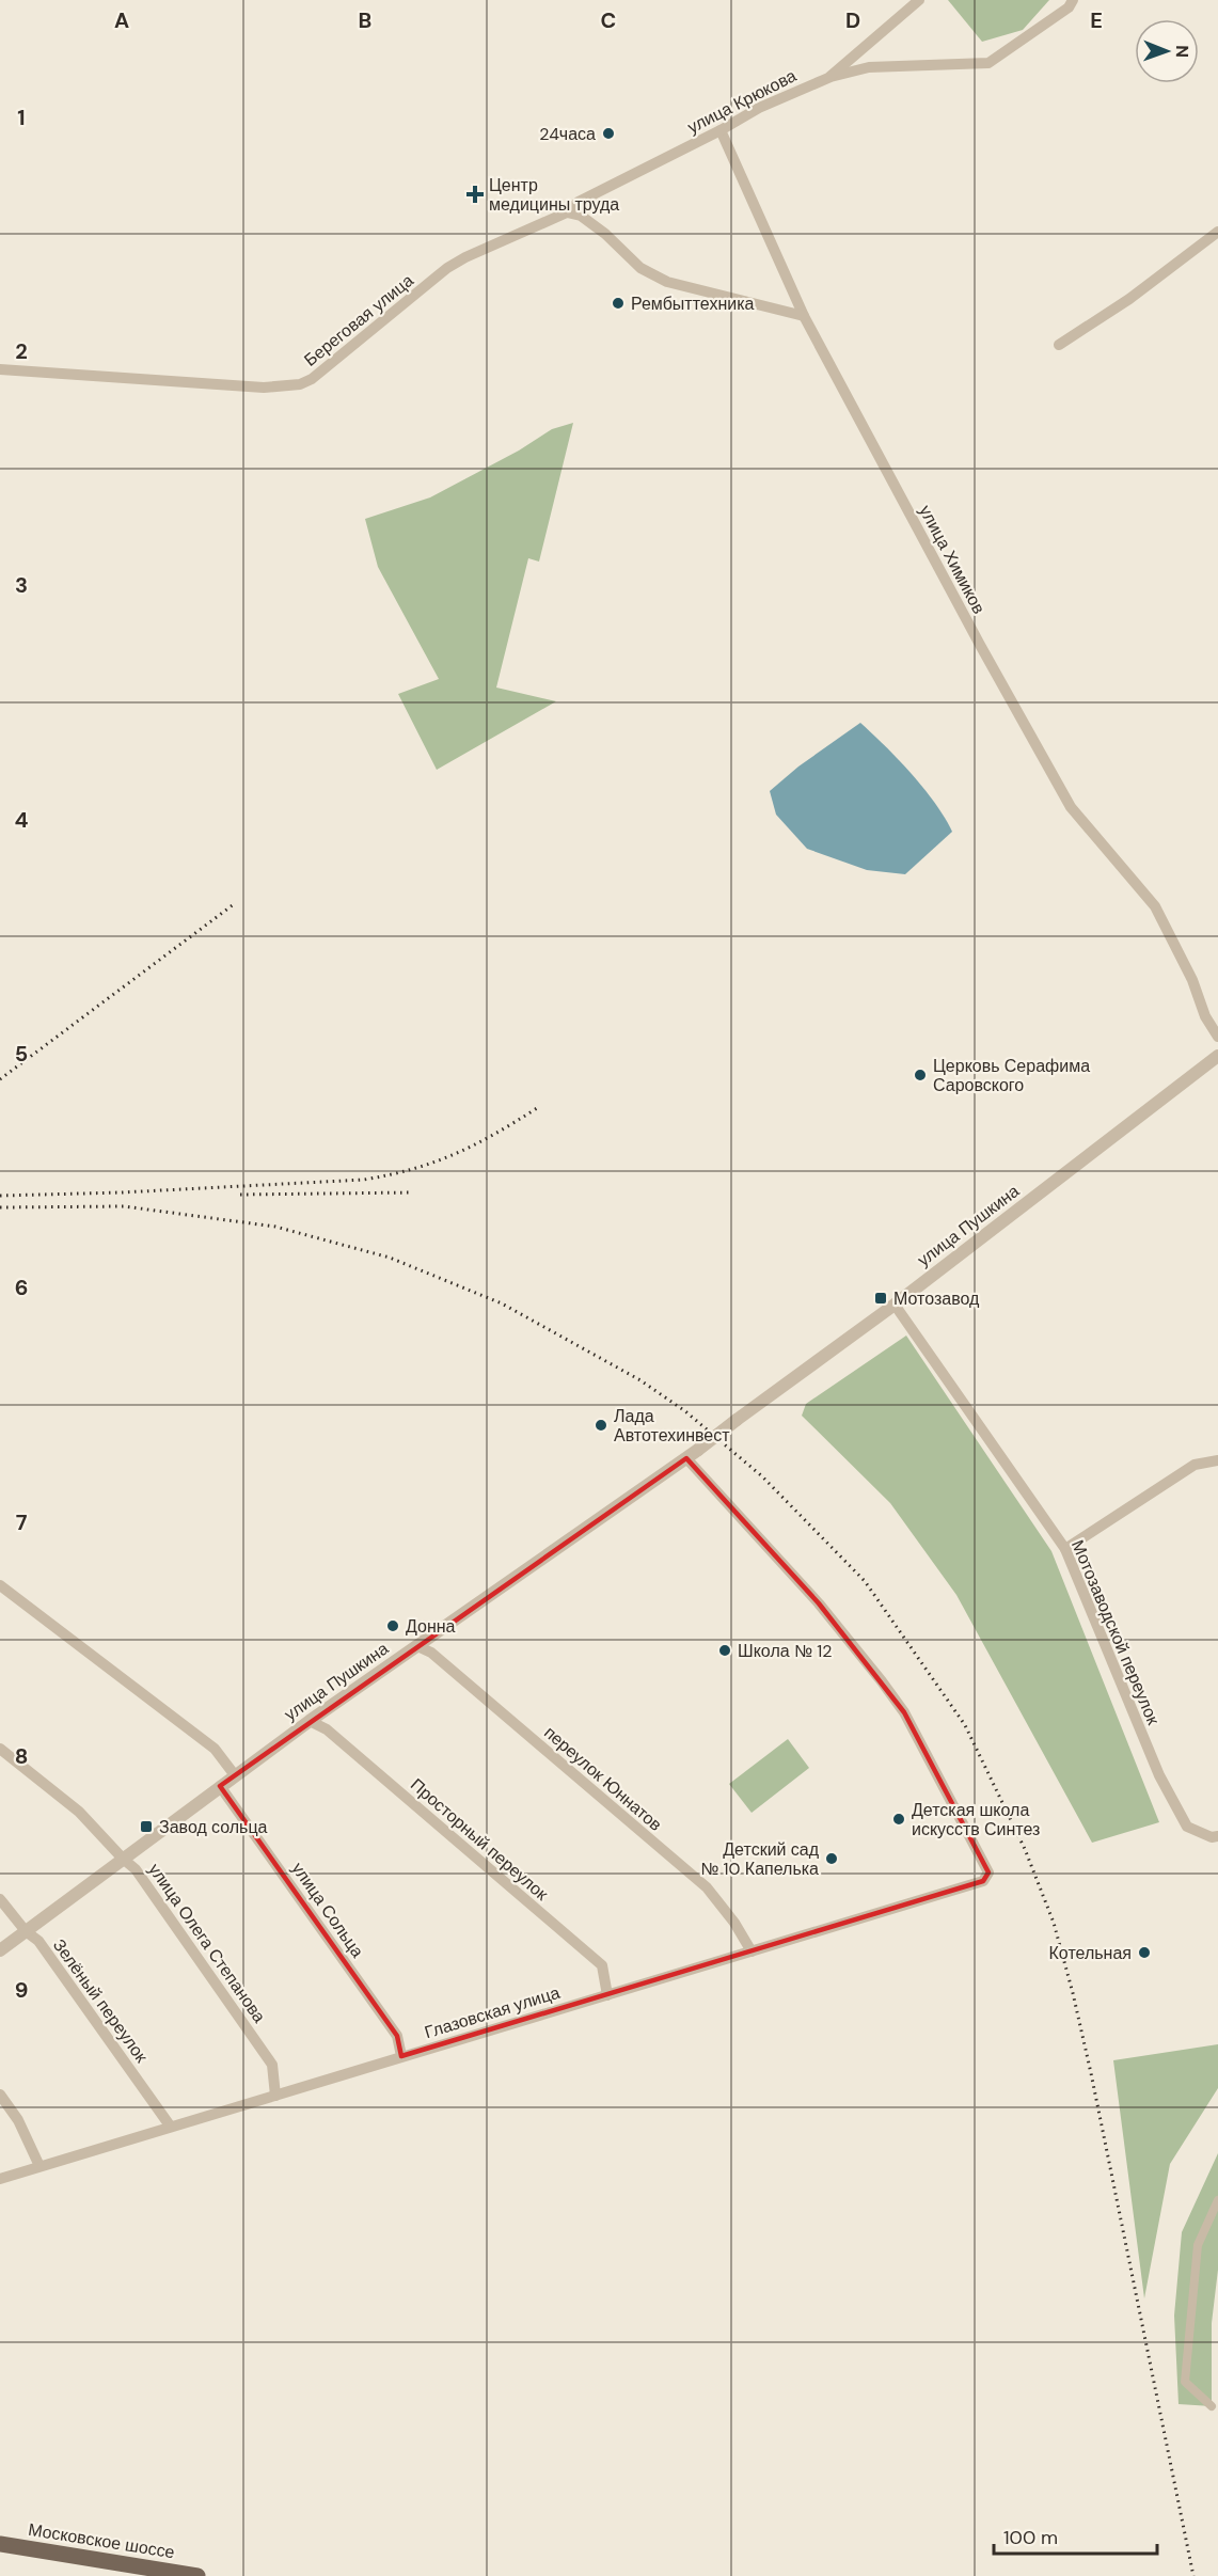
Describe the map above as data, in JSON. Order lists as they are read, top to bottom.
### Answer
{
  "streets": {
    "main road": ["Московское шоссе"],
    "street": [
      "улица Крюкова",
      "Береговая улица",
      "улица Химиков",
      "улица Пушкина",
      "Мотозаводской переулок",
      "переулок Юннатов",
      "Просторный переулок",
      "улица Сольца",
      "улица Олега Степанова",
      "Зелёный переулок",
      "Глазовская улица"
    ]
  },
  "crossings": [
    ["улица Крюкова", "Береговая улица"],
    ["улица Крюкова", "улица Химиков"],
    ["улица Пушкина", "Мотозаводской переулок"],
    ["улица Пушкина", "переулок Юннатов"],
    ["улица Пушкина", "Просторный переулок"],
    ["улица Пушкина", "улица Сольца"],
    ["улица Пушкина", "улица Олега Степанова"],
    ["улица Пушкина", "Зелёный переулок"],
    ["улица Пушкина", "Глазовская улица"],
    ["переулок Юннатов", "Глазовская улица"],
    ["Просторный переулок", "Глазовская улица"],
    ["улица Сольца", "Глазовская улица"],
    ["улица Олега Степанова", "Глазовская улица"],
    ["Зелёный переулок", "Глазовская улица"]
  ],
  "places": {
    "other": [
      "24часа",
      "Рембыттехника",
      "Церковь Серафима Саровского",
      "Лада Автотехинвест",
      "Донна",
      "Школа № 12",
      "Детская школа искусств Синтез",
      "Детский сад № 10 Капелька",
      "Котельная"
    ],
    "health": ["Центр медицины труда"],
    "transit": ["Мотозавод", "Завод сольца"]
  },
  "scale_bar": "100 m",
  "north": "right",
  "grid": {
    "columns": [
      "A",
      "B",
      "C",
      "D",
      "E"
    ],
    "rows": [
      "1",
      "2",
      "3",
      "4",
      "5",
      "6",
      "7",
      "8",
      "9"
    ]
  }
}
